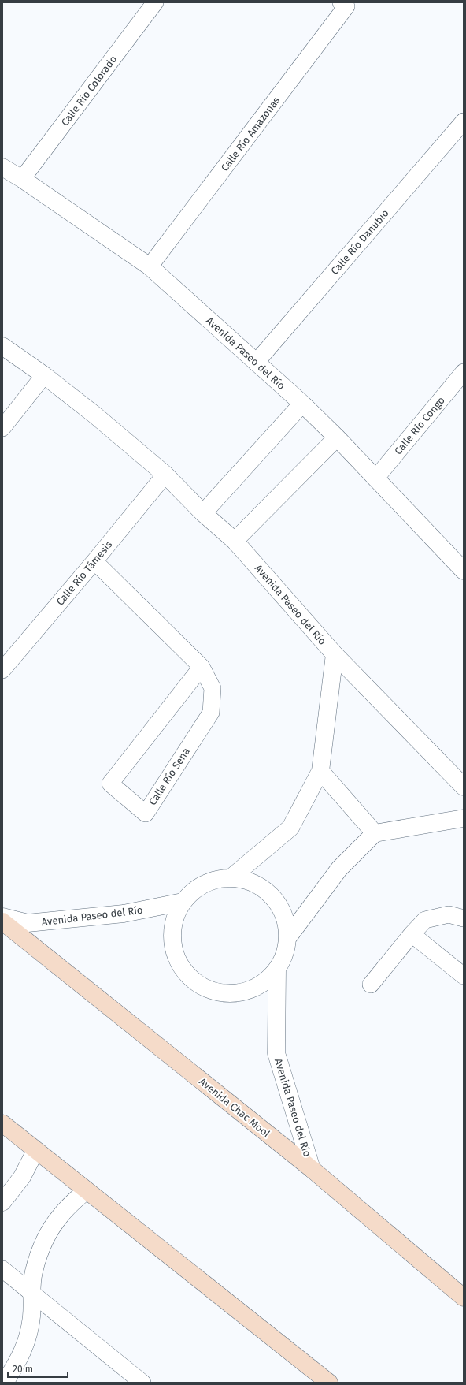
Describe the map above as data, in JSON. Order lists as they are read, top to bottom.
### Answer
{
  "streets": {
    "main road": ["Avenida Chac Mool"],
    "street": [
      "Calle Río Colorado",
      "Calle Río Amazonas",
      "Calle Río Danubio",
      "Avenida Paseo del Río",
      "Calle Río Congo",
      "Calle Río Támesis",
      "Calle Río Sena"
    ]
  },
  "crossings": [
    ["Calle Río Colorado", "Avenida Paseo del Río"],
    ["Calle Río Amazonas", "Avenida Paseo del Río"],
    ["Calle Río Danubio", "Avenida Paseo del Río"],
    ["Avenida Paseo del Río", "Calle Río Congo"],
    ["Avenida Paseo del Río", "Calle Río Támesis"],
    ["Avenida Paseo del Río", "Avenida Chac Mool"],
    ["Calle Río Támesis", "Calle Río Sena"]
  ],
  "scale_bar": "20 m"
}
